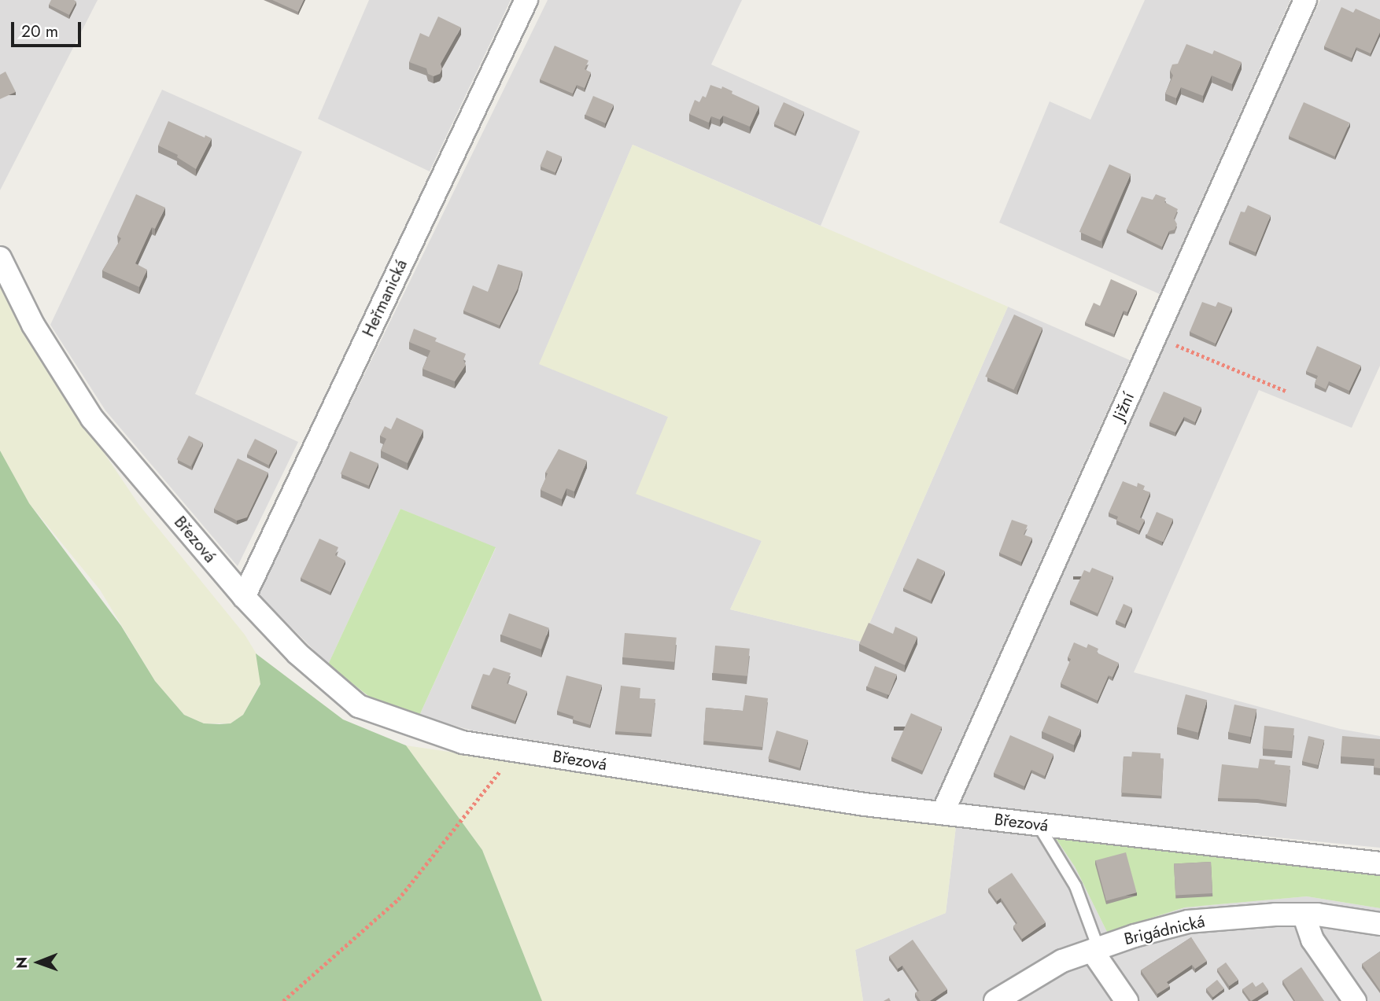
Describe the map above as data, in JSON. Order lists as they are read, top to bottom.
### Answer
{
  "streets": {
    "street": [
      "Heřmanická",
      "Jižní",
      "Březová",
      "Brigádnická"
    ]
  },
  "crossings": [
    ["Heřmanická", "Březová"],
    ["Jižní", "Březová"]
  ],
  "scale_bar": "20 m",
  "north": "left"
}
